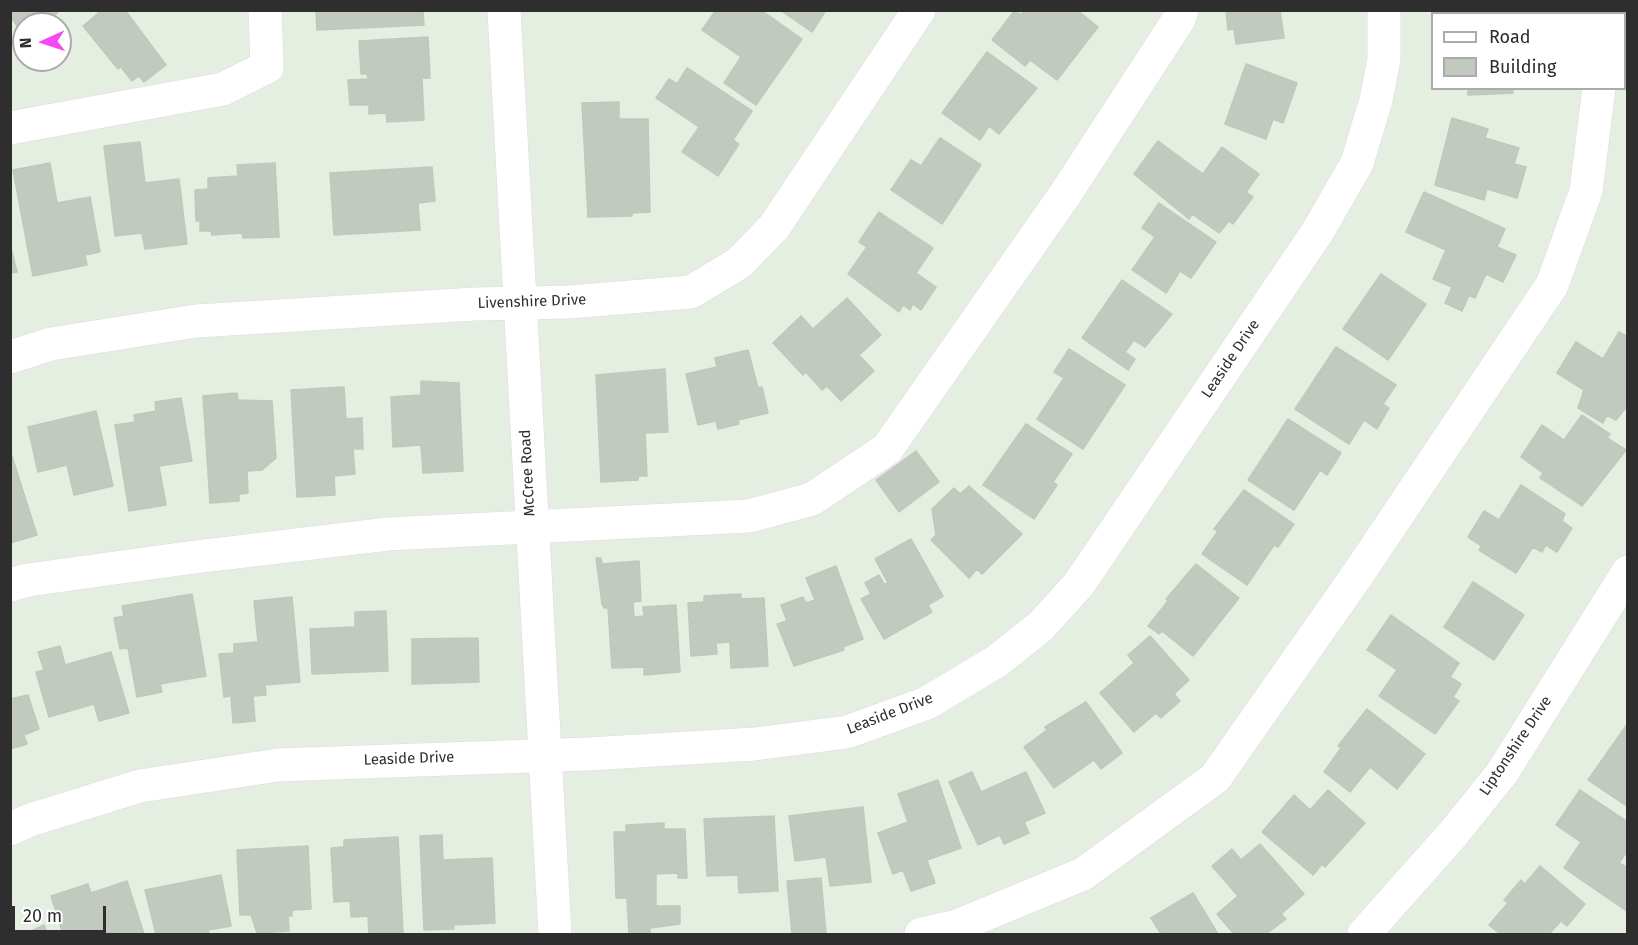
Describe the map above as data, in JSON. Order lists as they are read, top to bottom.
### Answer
{
  "streets": {
    "street": [
      "Livenshire Drive",
      "Leaside Drive",
      "McCree Road",
      "Liptonshire Drive"
    ]
  },
  "crossings": [
    ["Livenshire Drive", "McCree Road"],
    ["Leaside Drive", "McCree Road"]
  ],
  "legend": ["Road", "Building"],
  "scale_bar": "20 m",
  "north": "left"
}
